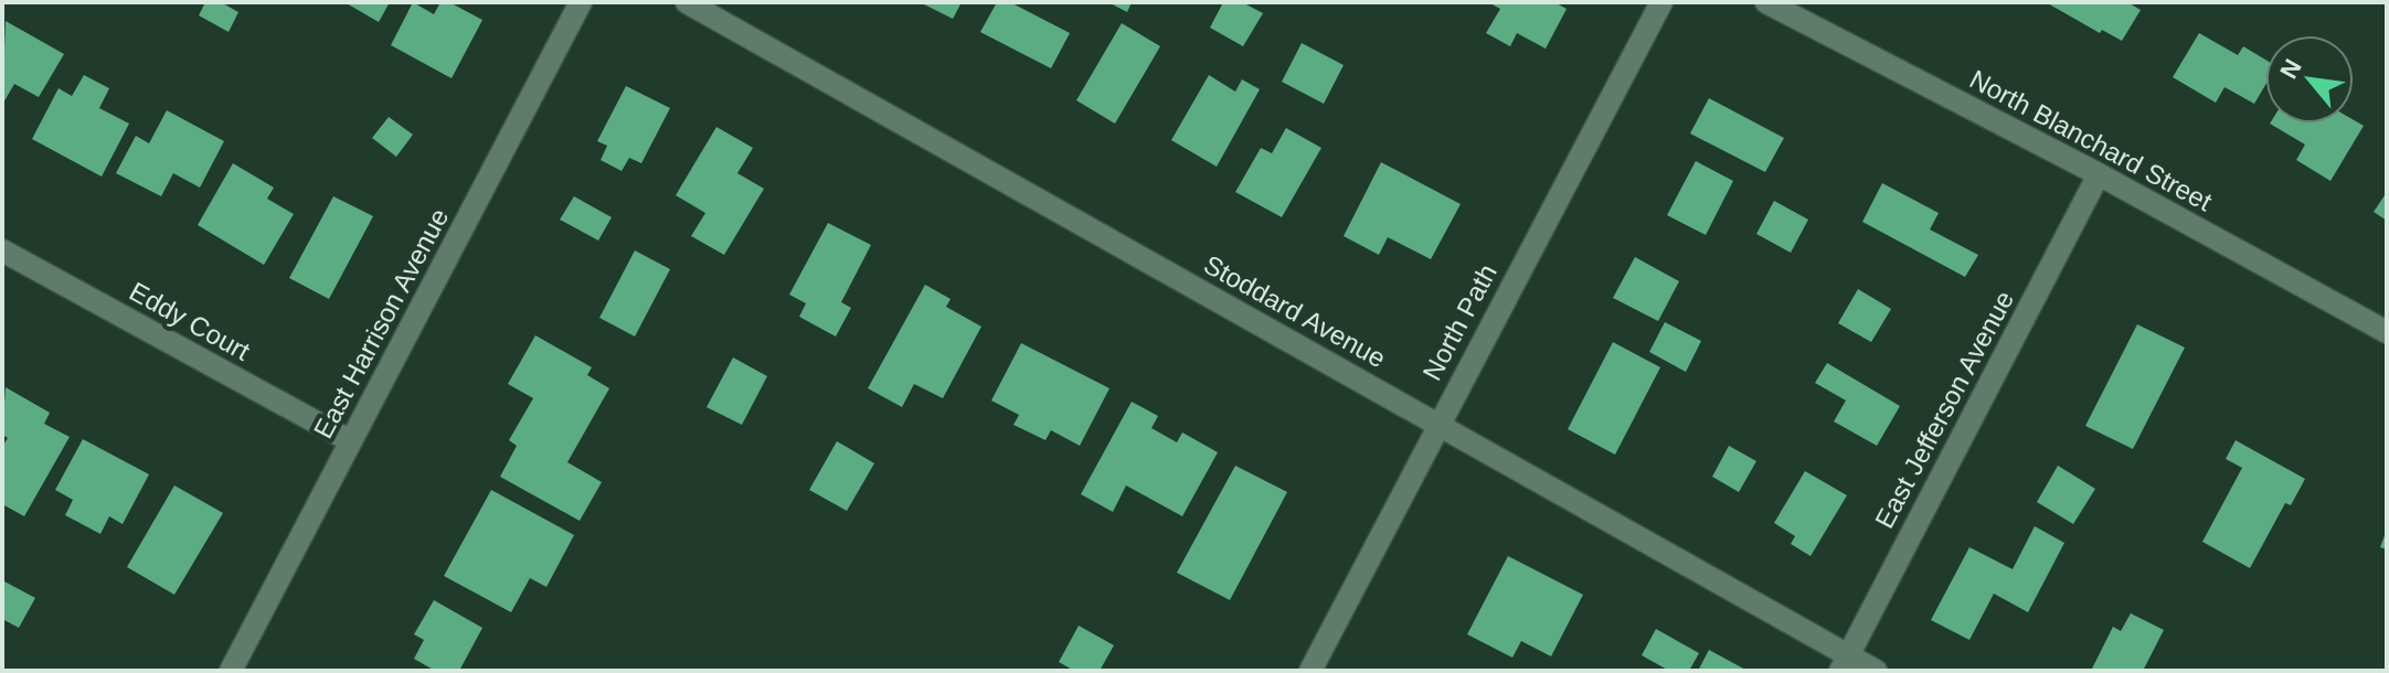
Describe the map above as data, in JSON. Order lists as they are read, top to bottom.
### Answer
{
  "streets": {
    "street": [
      "North Blanchard Street",
      "Stoddard Avenue",
      "Eddy Court",
      "North Path",
      "East Harrison Avenue",
      "East Jefferson Avenue"
    ]
  },
  "crossings": [
    ["North Blanchard Street", "East Jefferson Avenue"],
    ["Stoddard Avenue", "North Path"],
    ["Stoddard Avenue", "East Jefferson Avenue"],
    ["Eddy Court", "East Harrison Avenue"]
  ],
  "north": "top left"
}
